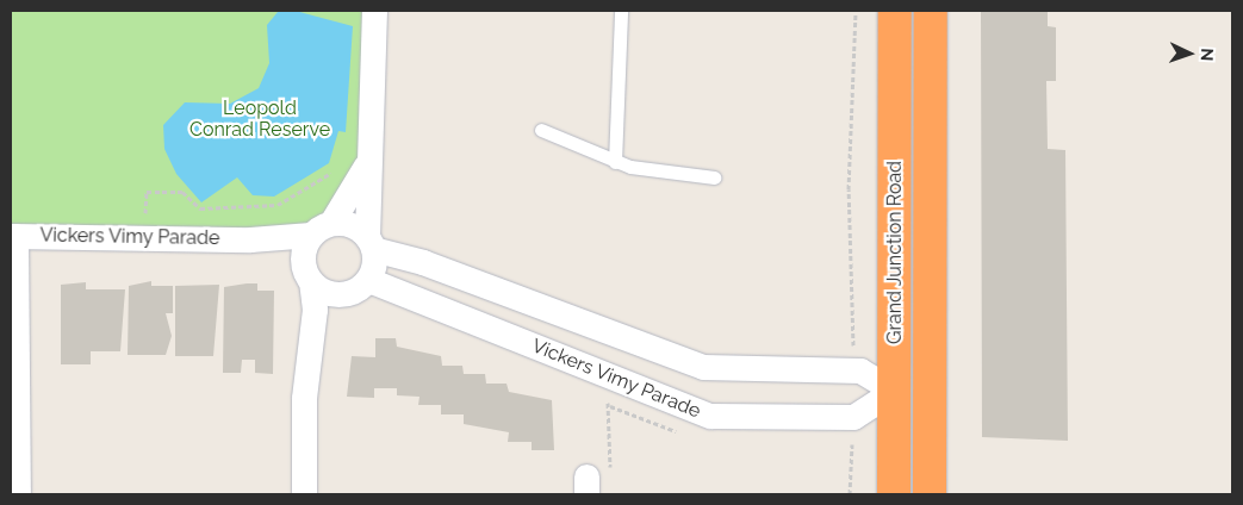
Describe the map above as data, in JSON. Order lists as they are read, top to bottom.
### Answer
{
  "streets": {
    "highway": ["Grand Junction Road"],
    "street": ["Vickers Vimy Parade"]
  },
  "crossings": [
    ["Vickers Vimy Parade", "Grand Junction Road"]
  ],
  "parks": ["Leopold Conrad Reserve"],
  "north": "right"
}
